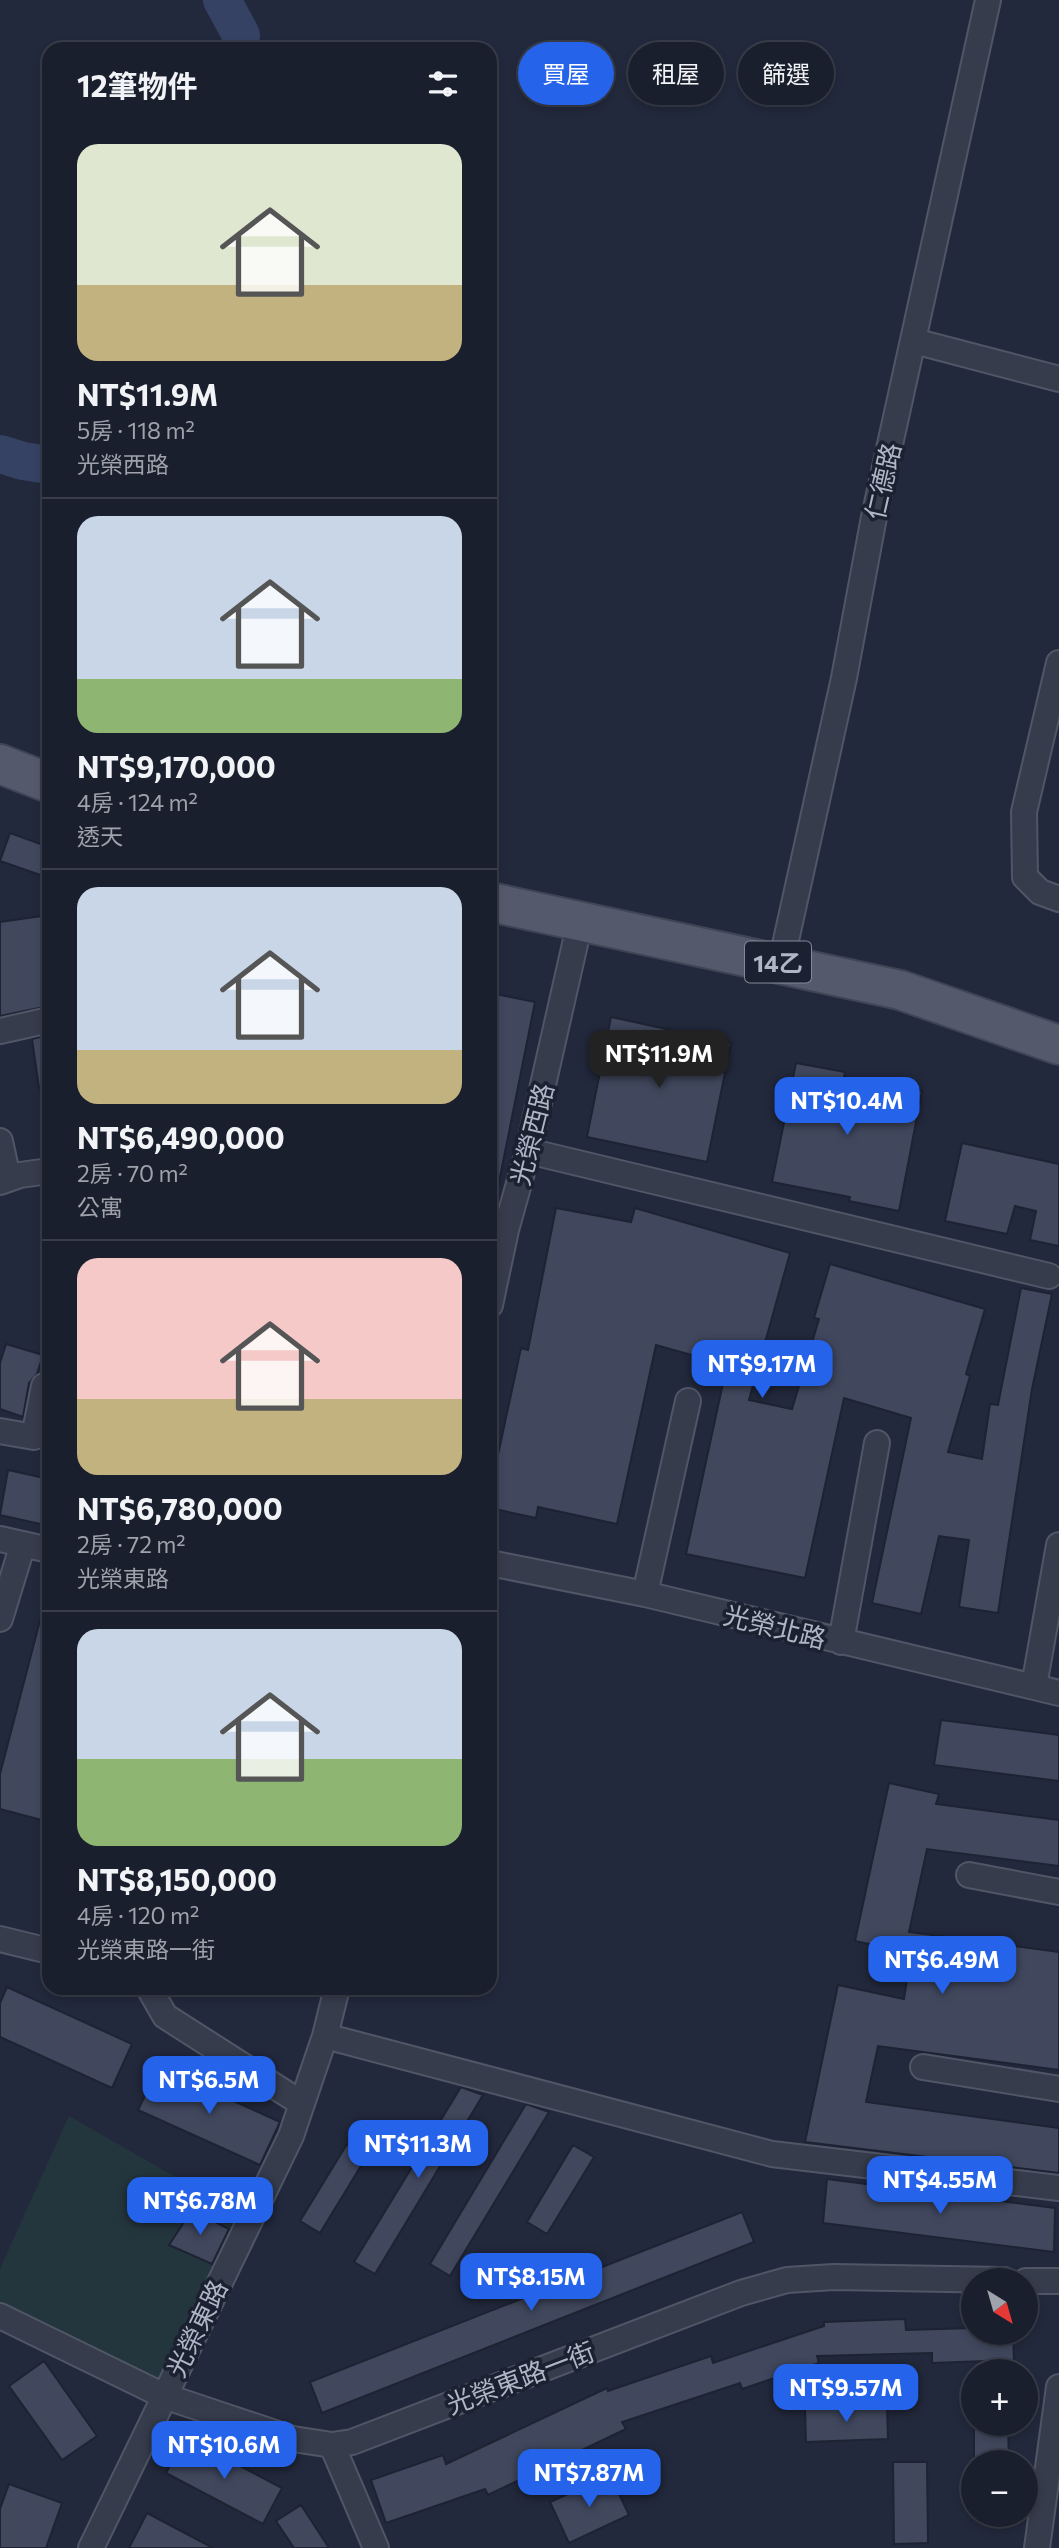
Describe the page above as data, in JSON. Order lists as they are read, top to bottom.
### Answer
{
  "streets": {
    "main road": ["14乙"],
    "street": [
      "仁德路",
      "光榮西路",
      "光榮北路",
      "光榮東路",
      "光榮東路一街"
    ]
  },
  "crossings": [
    ["仁德路", "14乙"],
    ["14乙", "光榮西路"],
    ["光榮東路", "光榮東路一街"]
  ],
  "north": "bottom right",
  "page": {
    "chip": ["買屋", "租屋", "篩選"],
    "heading": "12筆物件",
    "list": [
      {
        "name": "NT$11.9M",
        "note": "5房 · 118 m² · 光榮西路"
      },
      {
        "name": "NT$9,170,000",
        "note": "4房 · 124 m² · 透天"
      },
      {
        "name": "NT$6,490,000",
        "note": "2房 · 70 m² · 公寓"
      },
      {
        "name": "NT$6,780,000",
        "note": "2房 · 72 m² · 光榮東路"
      },
      {
        "name": "NT$8,150,000",
        "note": "4房 · 120 m² · 光榮東路一街"
      }
    ],
    "price": [
      "NT$11.9M",
      "NT$10.4M",
      "NT$9.17M",
      "NT$6.49M",
      "NT$6.5M",
      "NT$11.3M",
      "NT$4.55M",
      "NT$6.78M",
      "NT$8.15M",
      "NT$9.57M",
      "NT$10.6M",
      "NT$7.87M"
    ],
    "map_buttons": ["+", "−"]
  }
}
